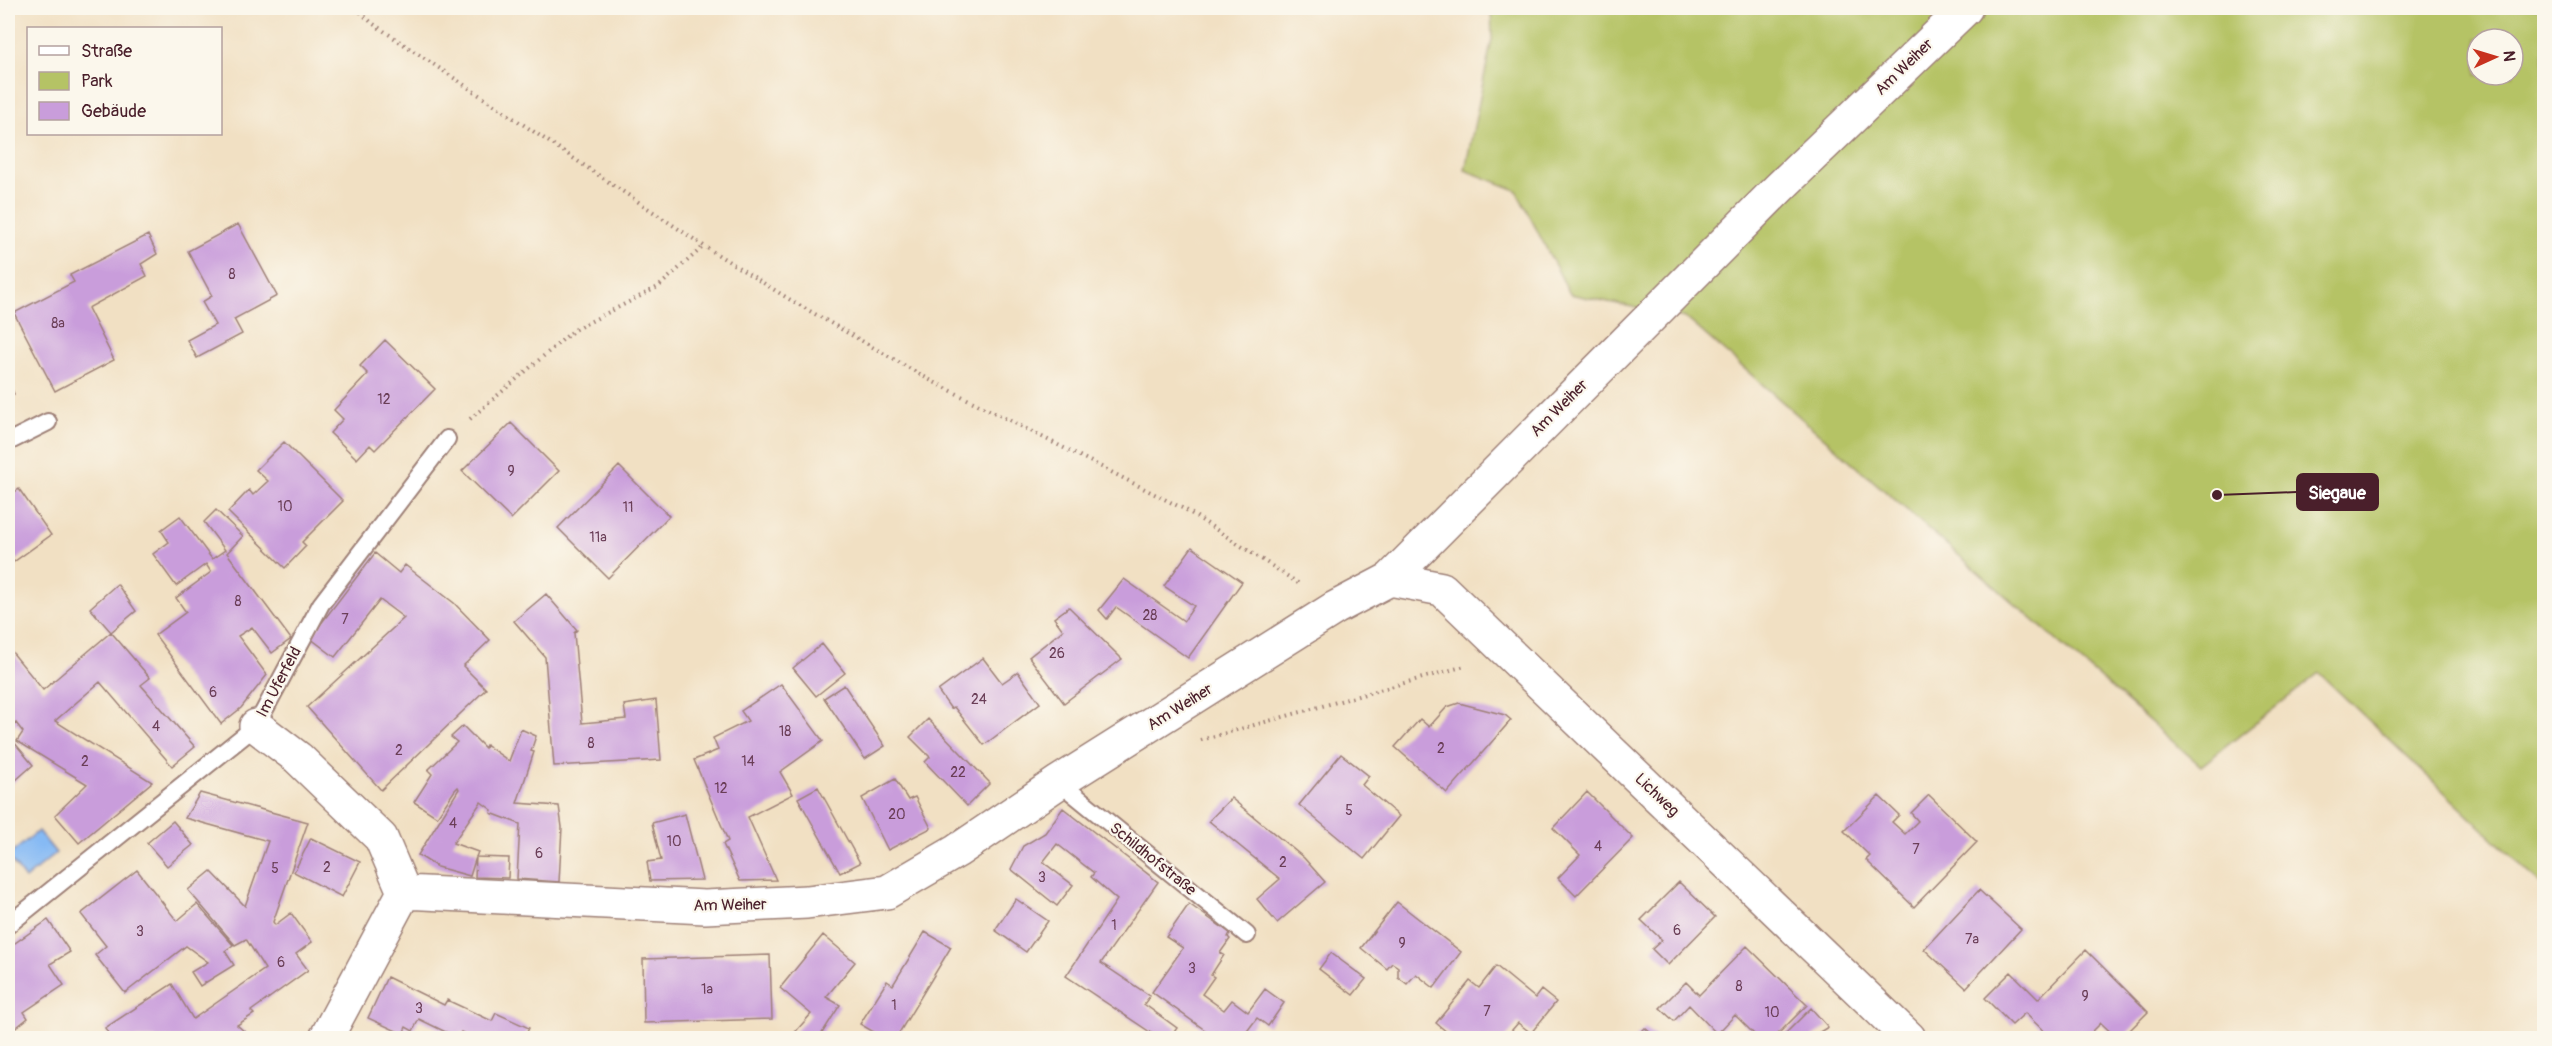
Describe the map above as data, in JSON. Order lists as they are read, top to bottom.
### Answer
{
  "streets": {
    "street": ["Am Weiher", "Lichweg"],
    "lane": ["Im Uferfeld", "Schildhofstraße"]
  },
  "crossings": [
    ["Am Weiher", "Lichweg"],
    ["Am Weiher", "Schildhofstraße"]
  ],
  "places": ["Siegaue"],
  "house_numbers": [
    "8",
    "8a",
    "12",
    "9",
    "10",
    "11",
    "11a",
    "8",
    "28",
    "7",
    "26",
    "6",
    "24",
    "4",
    "18",
    "8",
    "2",
    "2",
    "2",
    "14",
    "22",
    "12",
    "5",
    "20",
    "4",
    "10",
    "4",
    "7",
    "6",
    "2",
    "2",
    "5",
    "3",
    "1",
    "6",
    "3",
    "7a",
    "9",
    "6",
    "3",
    "8",
    "1a",
    "9",
    "1",
    "3",
    "7",
    "10"
  ],
  "legend": ["Straße", "Park", "Gebäude"],
  "north": "right"
}
